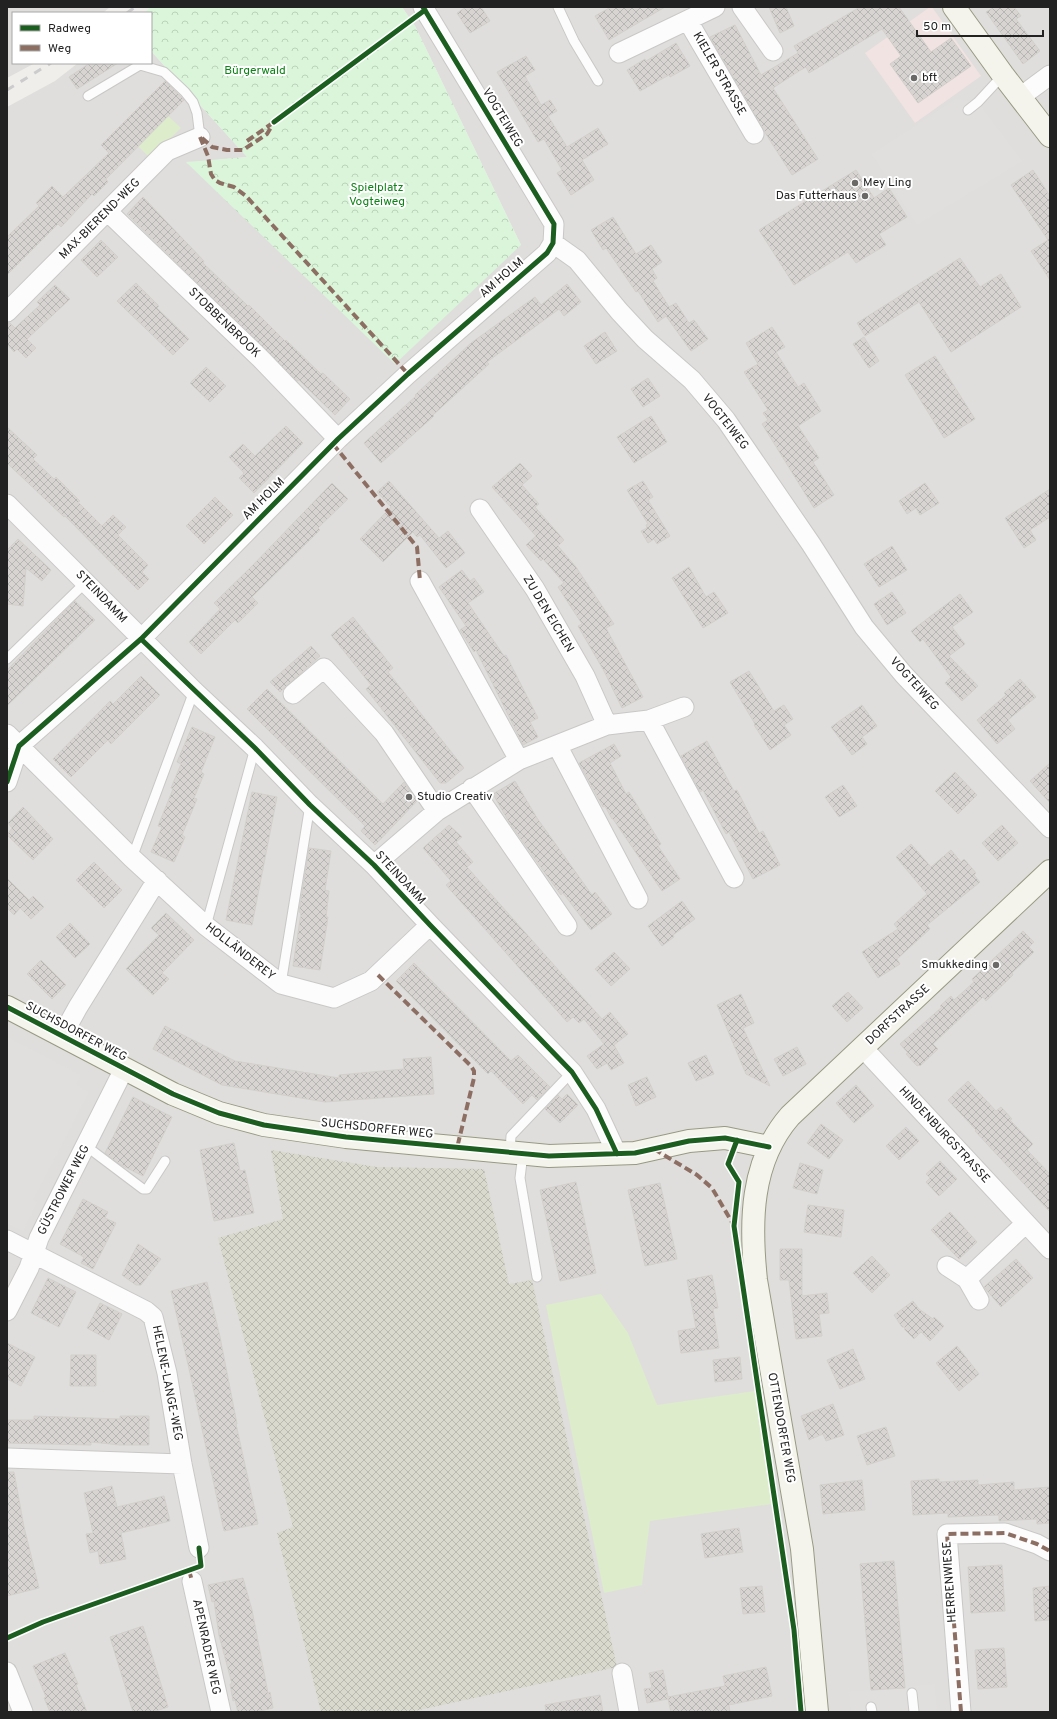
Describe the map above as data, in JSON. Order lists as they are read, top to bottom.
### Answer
{
  "streets": {
    "main road": ["DORFSTRASSE", "SUCHSDORFER WEG", "OTTENDORFER WEG"],
    "street": [
      "KIELER STRASSE",
      "VOGTEIWEG",
      "MAX-BIEREND-WEG",
      "AM HOLM",
      "STOBBENBROOK",
      "STEINDAMM",
      "ZU DEN EICHEN",
      "HOLLÄNDEREY",
      "HINDENBURGSTRASSE",
      "GÜSTROWER WEG",
      "HELENE-LANGE-WEG",
      "HERRENWIESE",
      "APENRADER WEG"
    ]
  },
  "crossings": [
    ["VOGTEIWEG", "AM HOLM"],
    ["MAX-BIEREND-WEG", "STOBBENBROOK"],
    ["AM HOLM", "STOBBENBROOK"],
    ["AM HOLM", "STEINDAMM"],
    ["AM HOLM", "HOLLÄNDEREY"],
    ["STEINDAMM", "HOLLÄNDEREY"],
    ["STEINDAMM", "SUCHSDORFER WEG"],
    ["DORFSTRASSE", "SUCHSDORFER WEG"],
    ["DORFSTRASSE", "HINDENBURGSTRASSE"],
    ["DORFSTRASSE", "OTTENDORFER WEG"],
    ["SUCHSDORFER WEG", "GÜSTROWER WEG"],
    ["SUCHSDORFER WEG", "OTTENDORFER WEG"],
    ["GÜSTROWER WEG", "HELENE-LANGE-WEG"]
  ],
  "parks": ["Bürgerwald", "Spielplatz Vogteiweg"],
  "places": [
    "bft",
    "Mey Ling",
    "Das Futterhaus",
    "Studio Creativ",
    "Smukkeding"
  ],
  "legend": ["Radweg", "Weg"],
  "scale_bar": "50 m"
}
